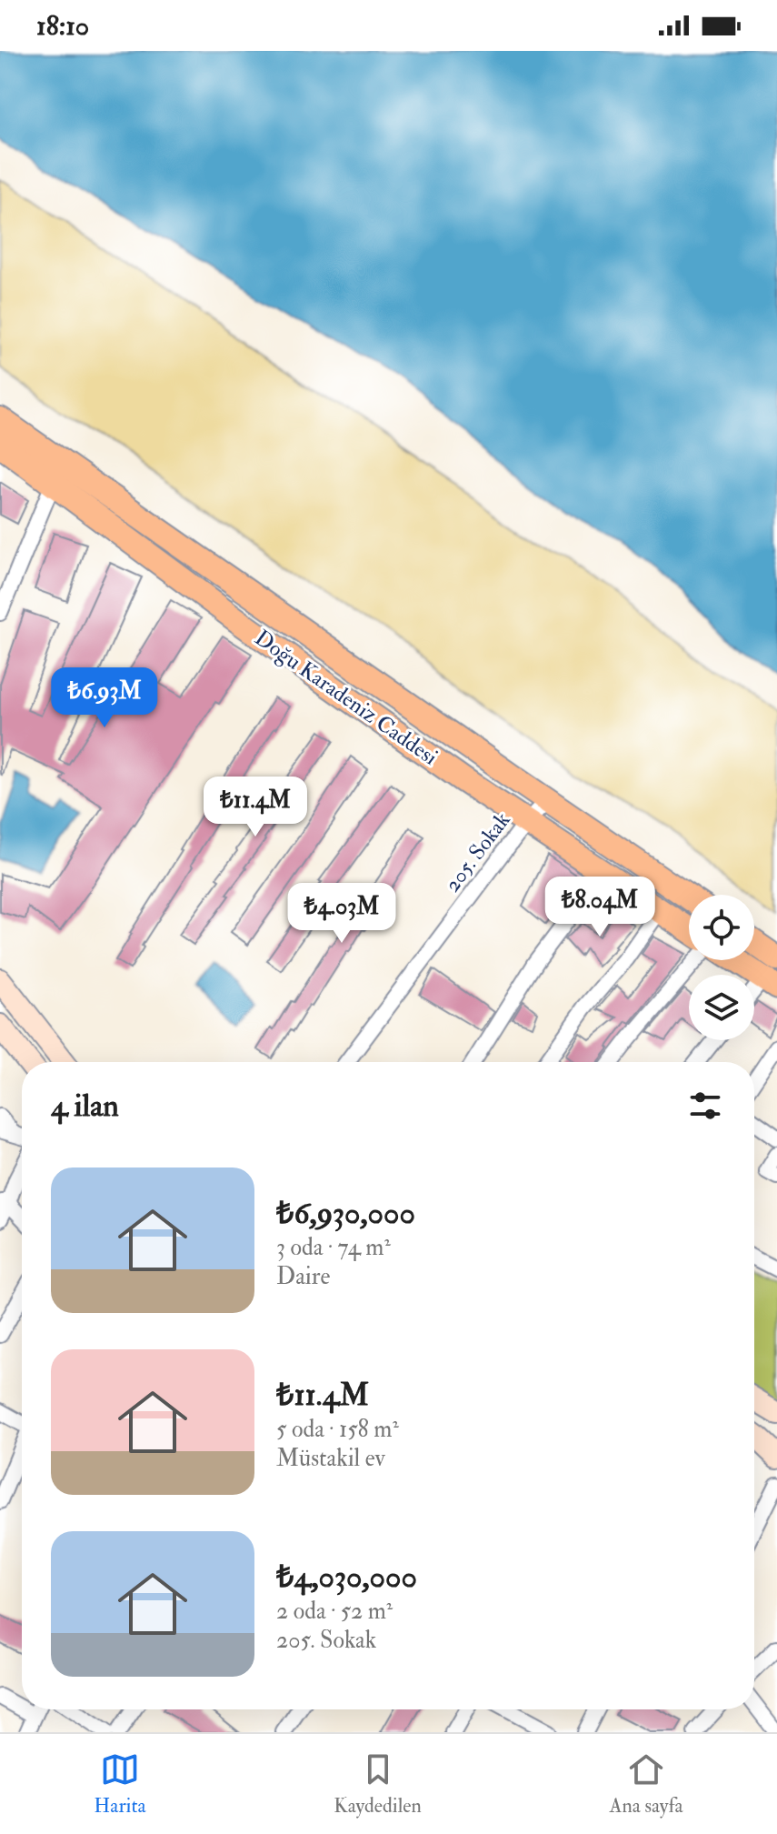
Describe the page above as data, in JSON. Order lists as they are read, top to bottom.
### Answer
{
  "streets": {
    "main road": ["Doğu Karadeniz Caddesi"],
    "street": ["205. Sokak"]
  },
  "crossings": [
    ["Doğu Karadeniz Caddesi", "205. Sokak"]
  ],
  "page": {
    "status": "18:10",
    "price": [
      "₺6.93M",
      "₺11.4M",
      "₺8.04M",
      "₺4.03M"
    ],
    "heading": "4 ilan",
    "list": [
      {
        "name": "₺6,930,000",
        "note": "3 oda · 74 m² · Daire"
      },
      {
        "name": "₺11.4M",
        "note": "5 oda · 158 m² · Müstakil ev"
      },
      {
        "name": "₺4,030,000",
        "note": "2 oda · 52 m² · 205. Sokak"
      }
    ],
    "tabs": ["Harita", "Kaydedilen", "Ana sayfa"]
  }
}
